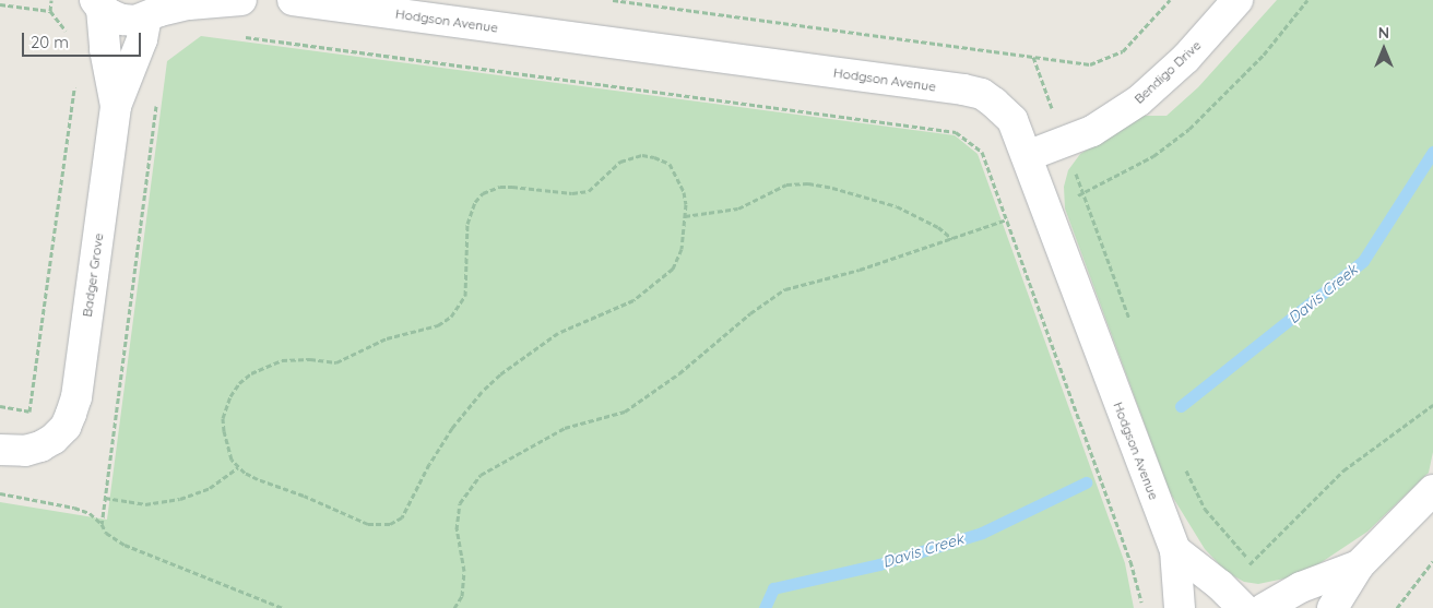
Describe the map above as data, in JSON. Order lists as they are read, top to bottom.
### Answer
{
  "streets": {
    "street": ["Hodgson Avenue", "Bendigo Drive", "Badger Grove"]
  },
  "crossings": [
    ["Hodgson Avenue", "Bendigo Drive"]
  ],
  "water": ["Davis Creek"],
  "scale_bar": "20 m",
  "north": "top"
}
